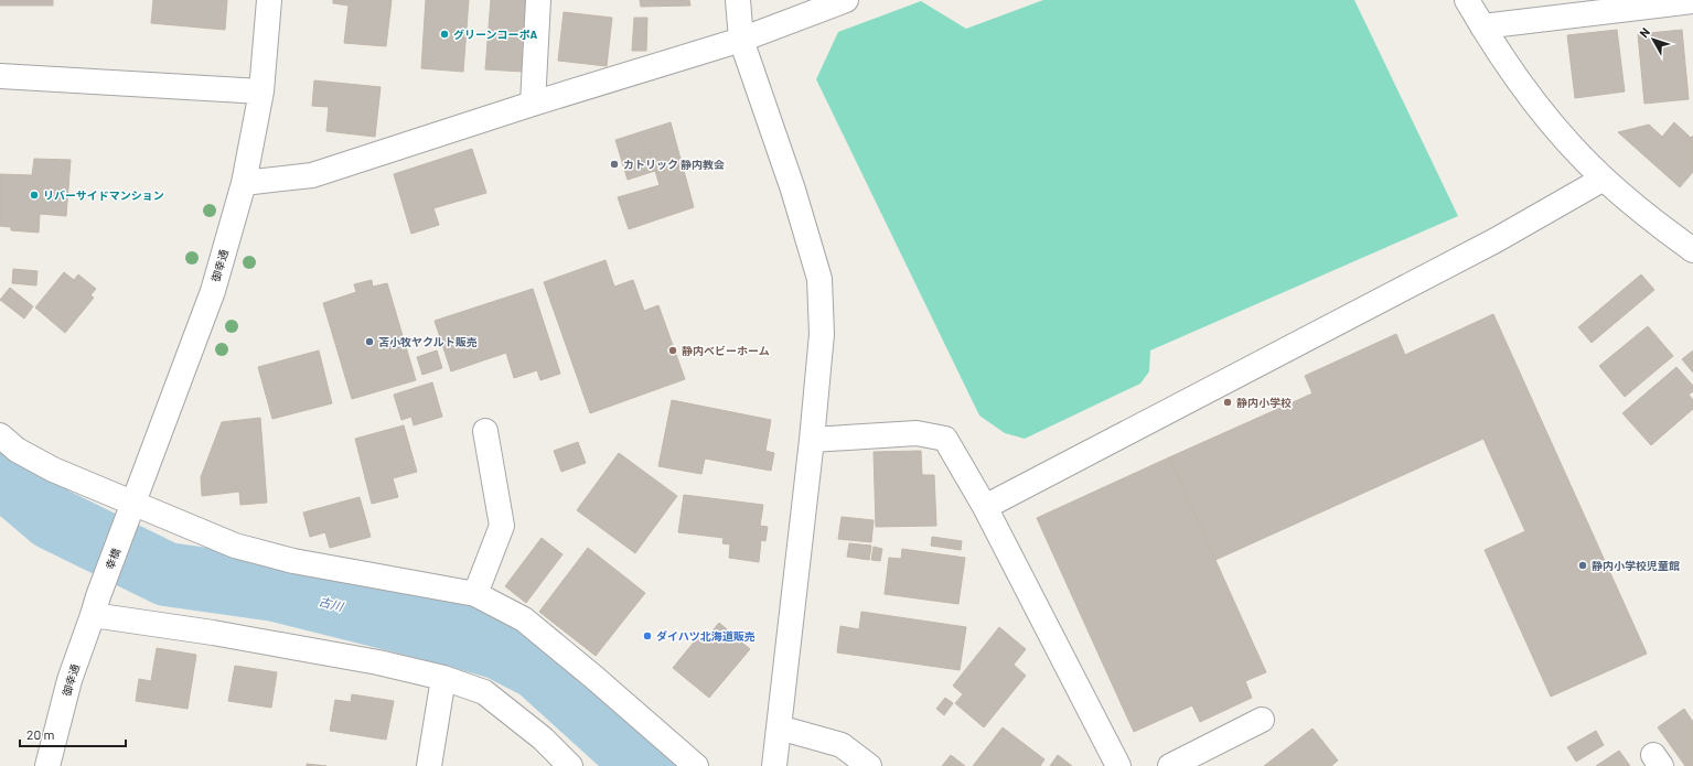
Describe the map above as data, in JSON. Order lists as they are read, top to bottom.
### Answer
{
  "streets": {
    "street": ["御幸通", "幸橋"]
  },
  "crossings": [
    ["御幸通", "幸橋"]
  ],
  "water": ["古川"],
  "places": [
    "グリーンコーポA",
    "カトリック 静内教会",
    "リバーサイドマンション",
    "苫小牧ヤクルト販売",
    "静内ベビーホーム",
    "静内小学校",
    "静内小学校児童館",
    "ダイハツ北海道販売"
  ],
  "scale_bar": "20 m",
  "north": "top left"
}
